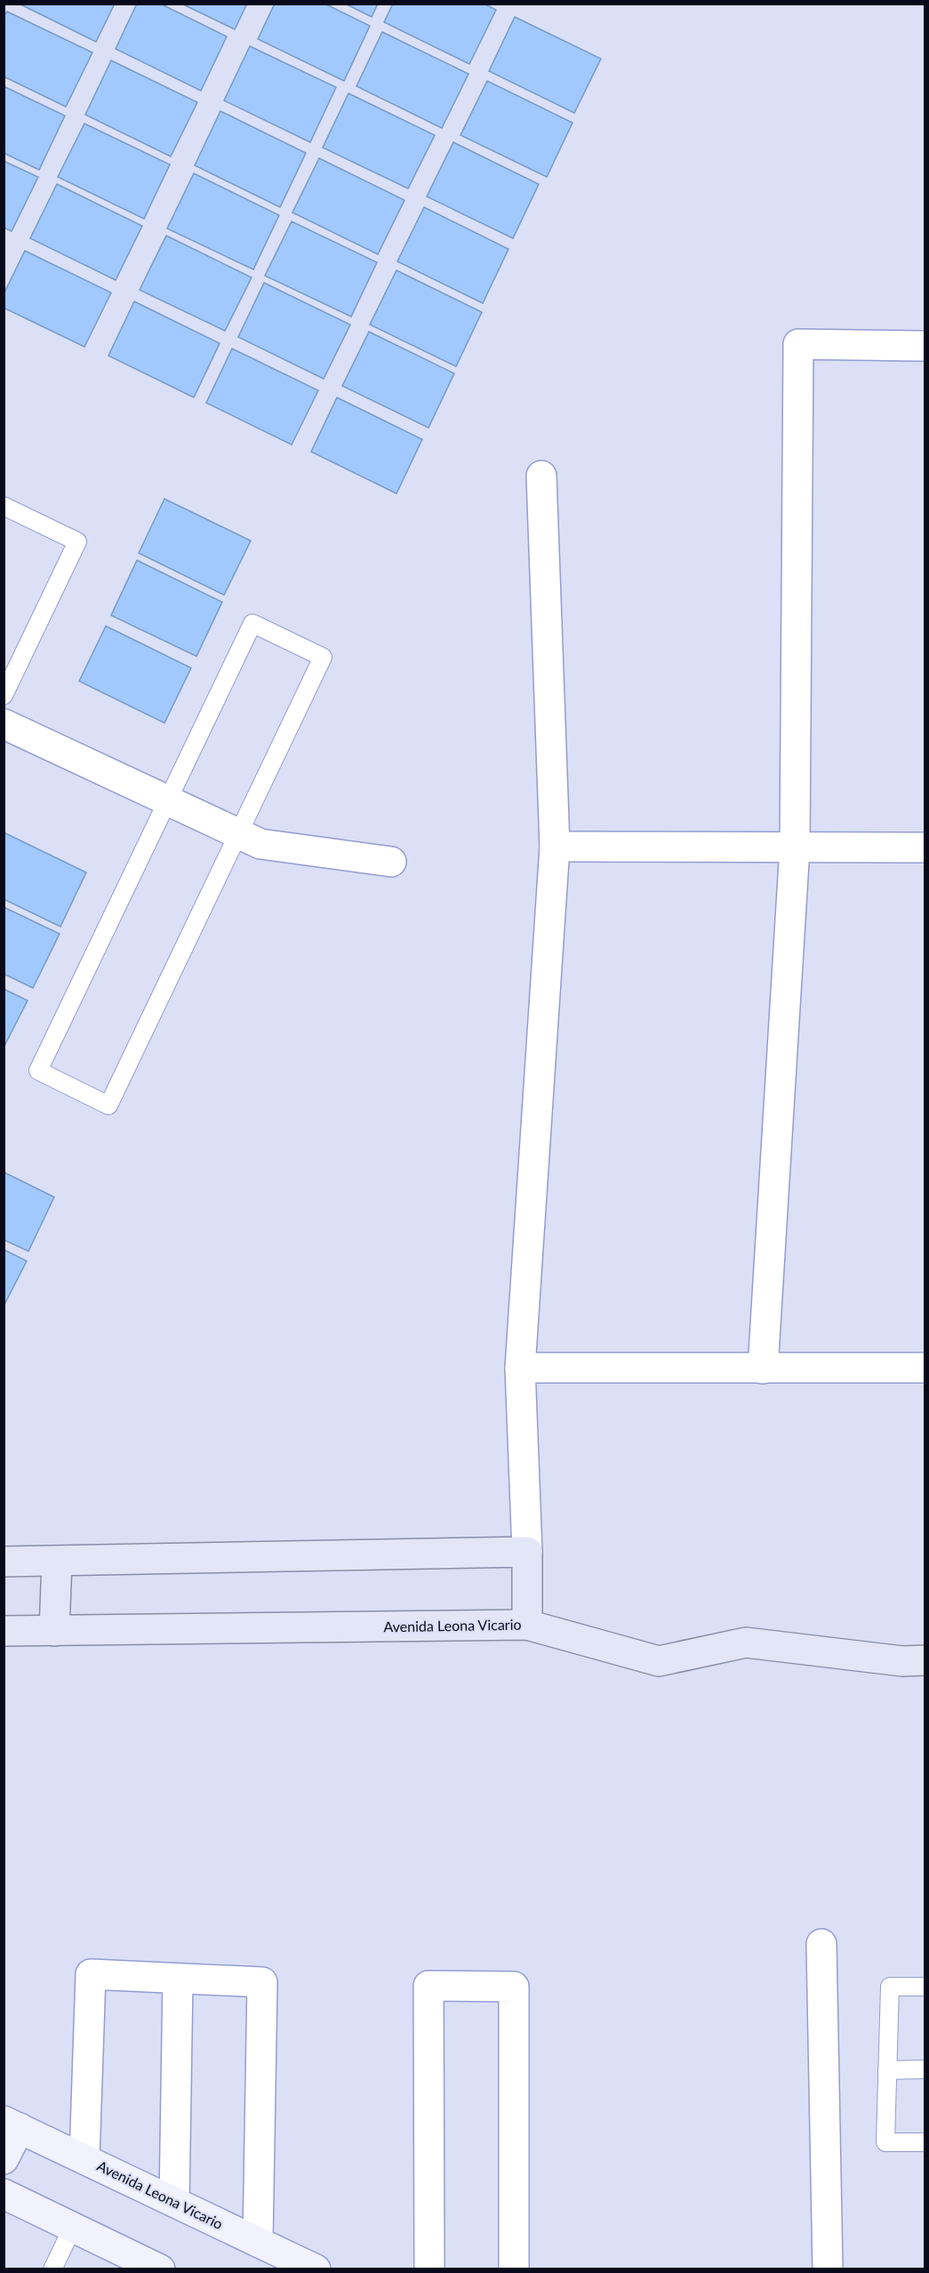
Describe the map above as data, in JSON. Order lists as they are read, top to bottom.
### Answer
{
  "streets": {
    "main road": ["Avenida Leona Vicario"]
  }
}
